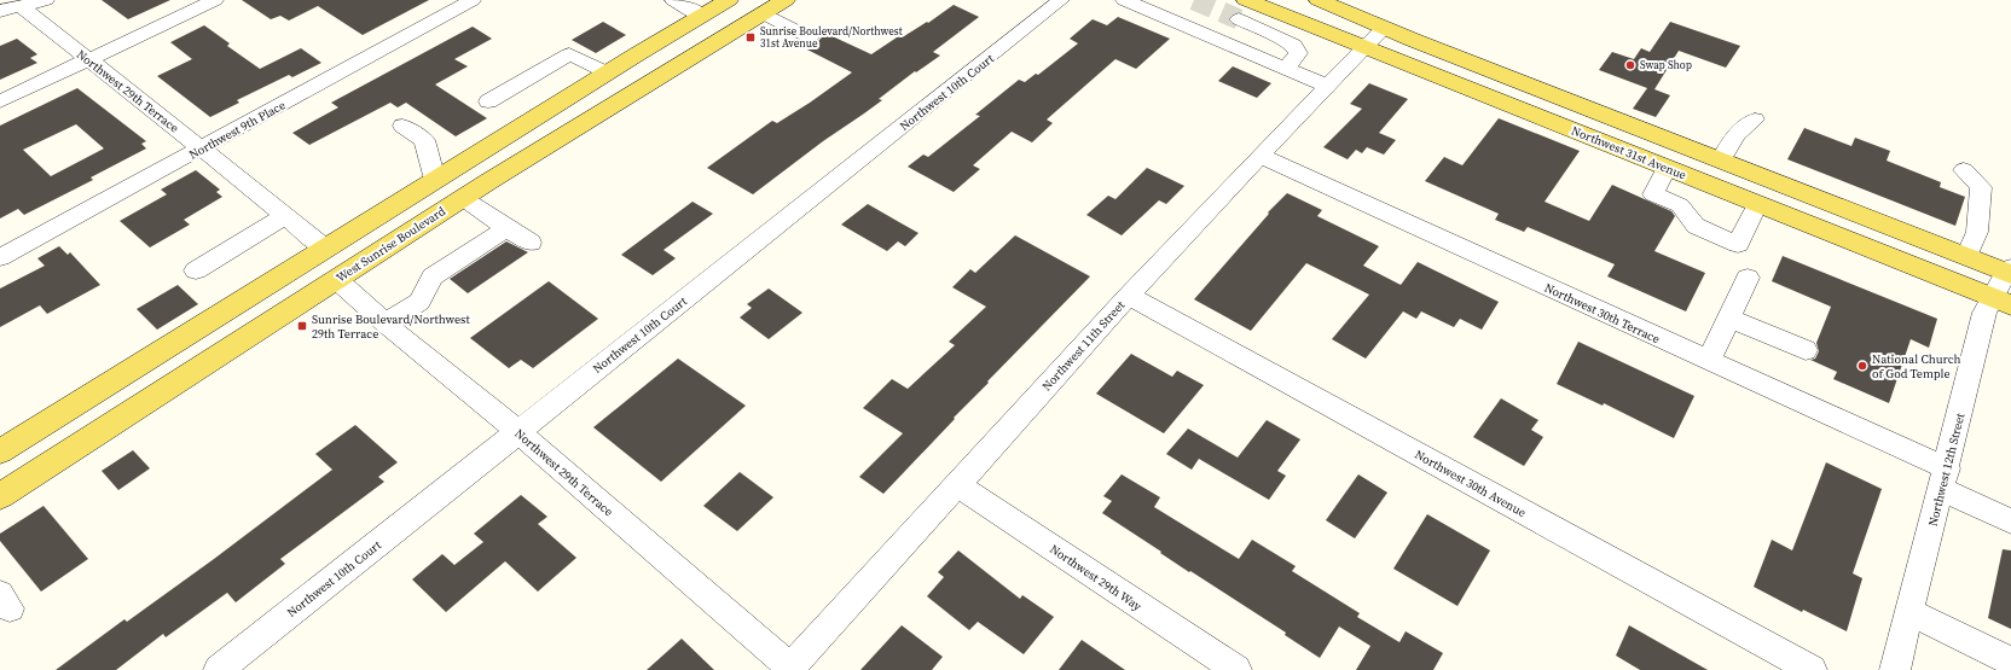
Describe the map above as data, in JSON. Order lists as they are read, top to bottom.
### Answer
{
  "streets": {
    "main road": ["Northwest 31st Avenue", "West Sunrise Boulevard"],
    "street": [
      "Northwest 29th Terrace",
      "Northwest 10th Court",
      "Northwest 9th Place",
      "Northwest 30th Terrace",
      "Northwest 11th Street",
      "Northwest 12th Street",
      "Northwest 30th Avenue",
      "Northwest 29th Way"
    ]
  },
  "crossings": [
    ["Northwest 29th Terrace", "Northwest 10th Court"],
    ["Northwest 29th Terrace", "Northwest 9th Place"],
    ["Northwest 29th Terrace", "West Sunrise Boulevard"],
    ["Northwest 29th Terrace", "Northwest 11th Street"],
    ["Northwest 31st Avenue", "Northwest 11th Street"],
    ["Northwest 31st Avenue", "Northwest 12th Street"],
    ["Northwest 30th Terrace", "Northwest 11th Street"],
    ["Northwest 30th Terrace", "Northwest 12th Street"],
    ["Northwest 11th Street", "Northwest 30th Avenue"],
    ["Northwest 11th Street", "Northwest 29th Way"]
  ],
  "places": {
    "transit": ["Sunrise Boulevard/Northwest 31st Avenue", "Sunrise Boulevard/Northwest 29th Terrace"],
    "other": ["Swap Shop", "National Church of God Temple"]
  }
}
